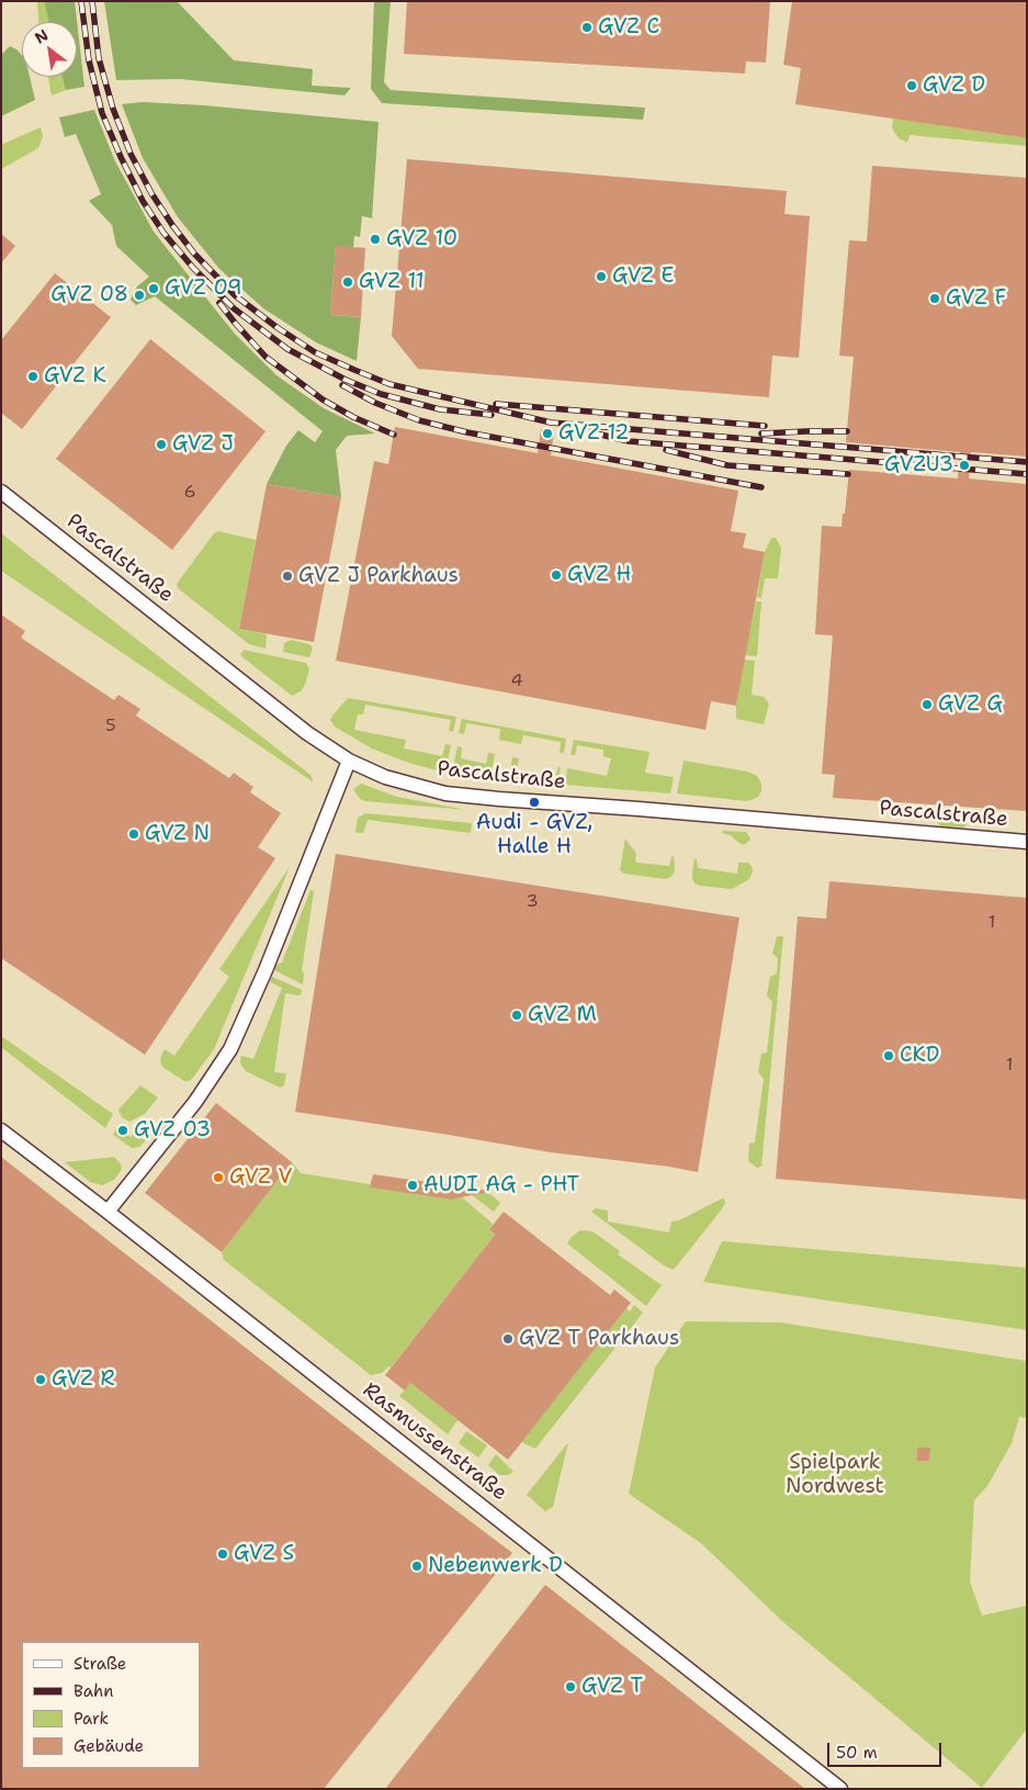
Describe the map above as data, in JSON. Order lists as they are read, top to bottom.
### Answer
{
  "streets": {
    "street": ["Pascalstraße", "Rasmussenstraße"]
  },
  "parks": ["Spielpark Nordwest"],
  "places": [
    "GVZ C",
    "GVZ D",
    "GVZ 10",
    "GVZ E",
    "GVZ 11",
    "GVZ 09",
    "GVZ 08",
    "GVZ F",
    "GVZ K",
    "GVZ 12",
    "GVZ J",
    "GVZU3",
    "GVZ H",
    "GVZ J Parkhaus",
    "GVZ G",
    "Audi - GVZ, Halle H",
    "GVZ N",
    "GVZ M",
    "CKD",
    "GVZ 03",
    "GVZ V",
    "AUDI AG - PHT",
    "GVZ T Parkhaus",
    "GVZ R",
    "GVZ S",
    "Nebenwerk D",
    "GVZ T"
  ],
  "house_numbers": [
    "6",
    "4",
    "5",
    "3",
    "1",
    "1"
  ],
  "legend": [
    "Straße",
    "Bahn",
    "Park",
    "Gebäude"
  ],
  "scale_bar": "50 m",
  "north": "top left"
}
